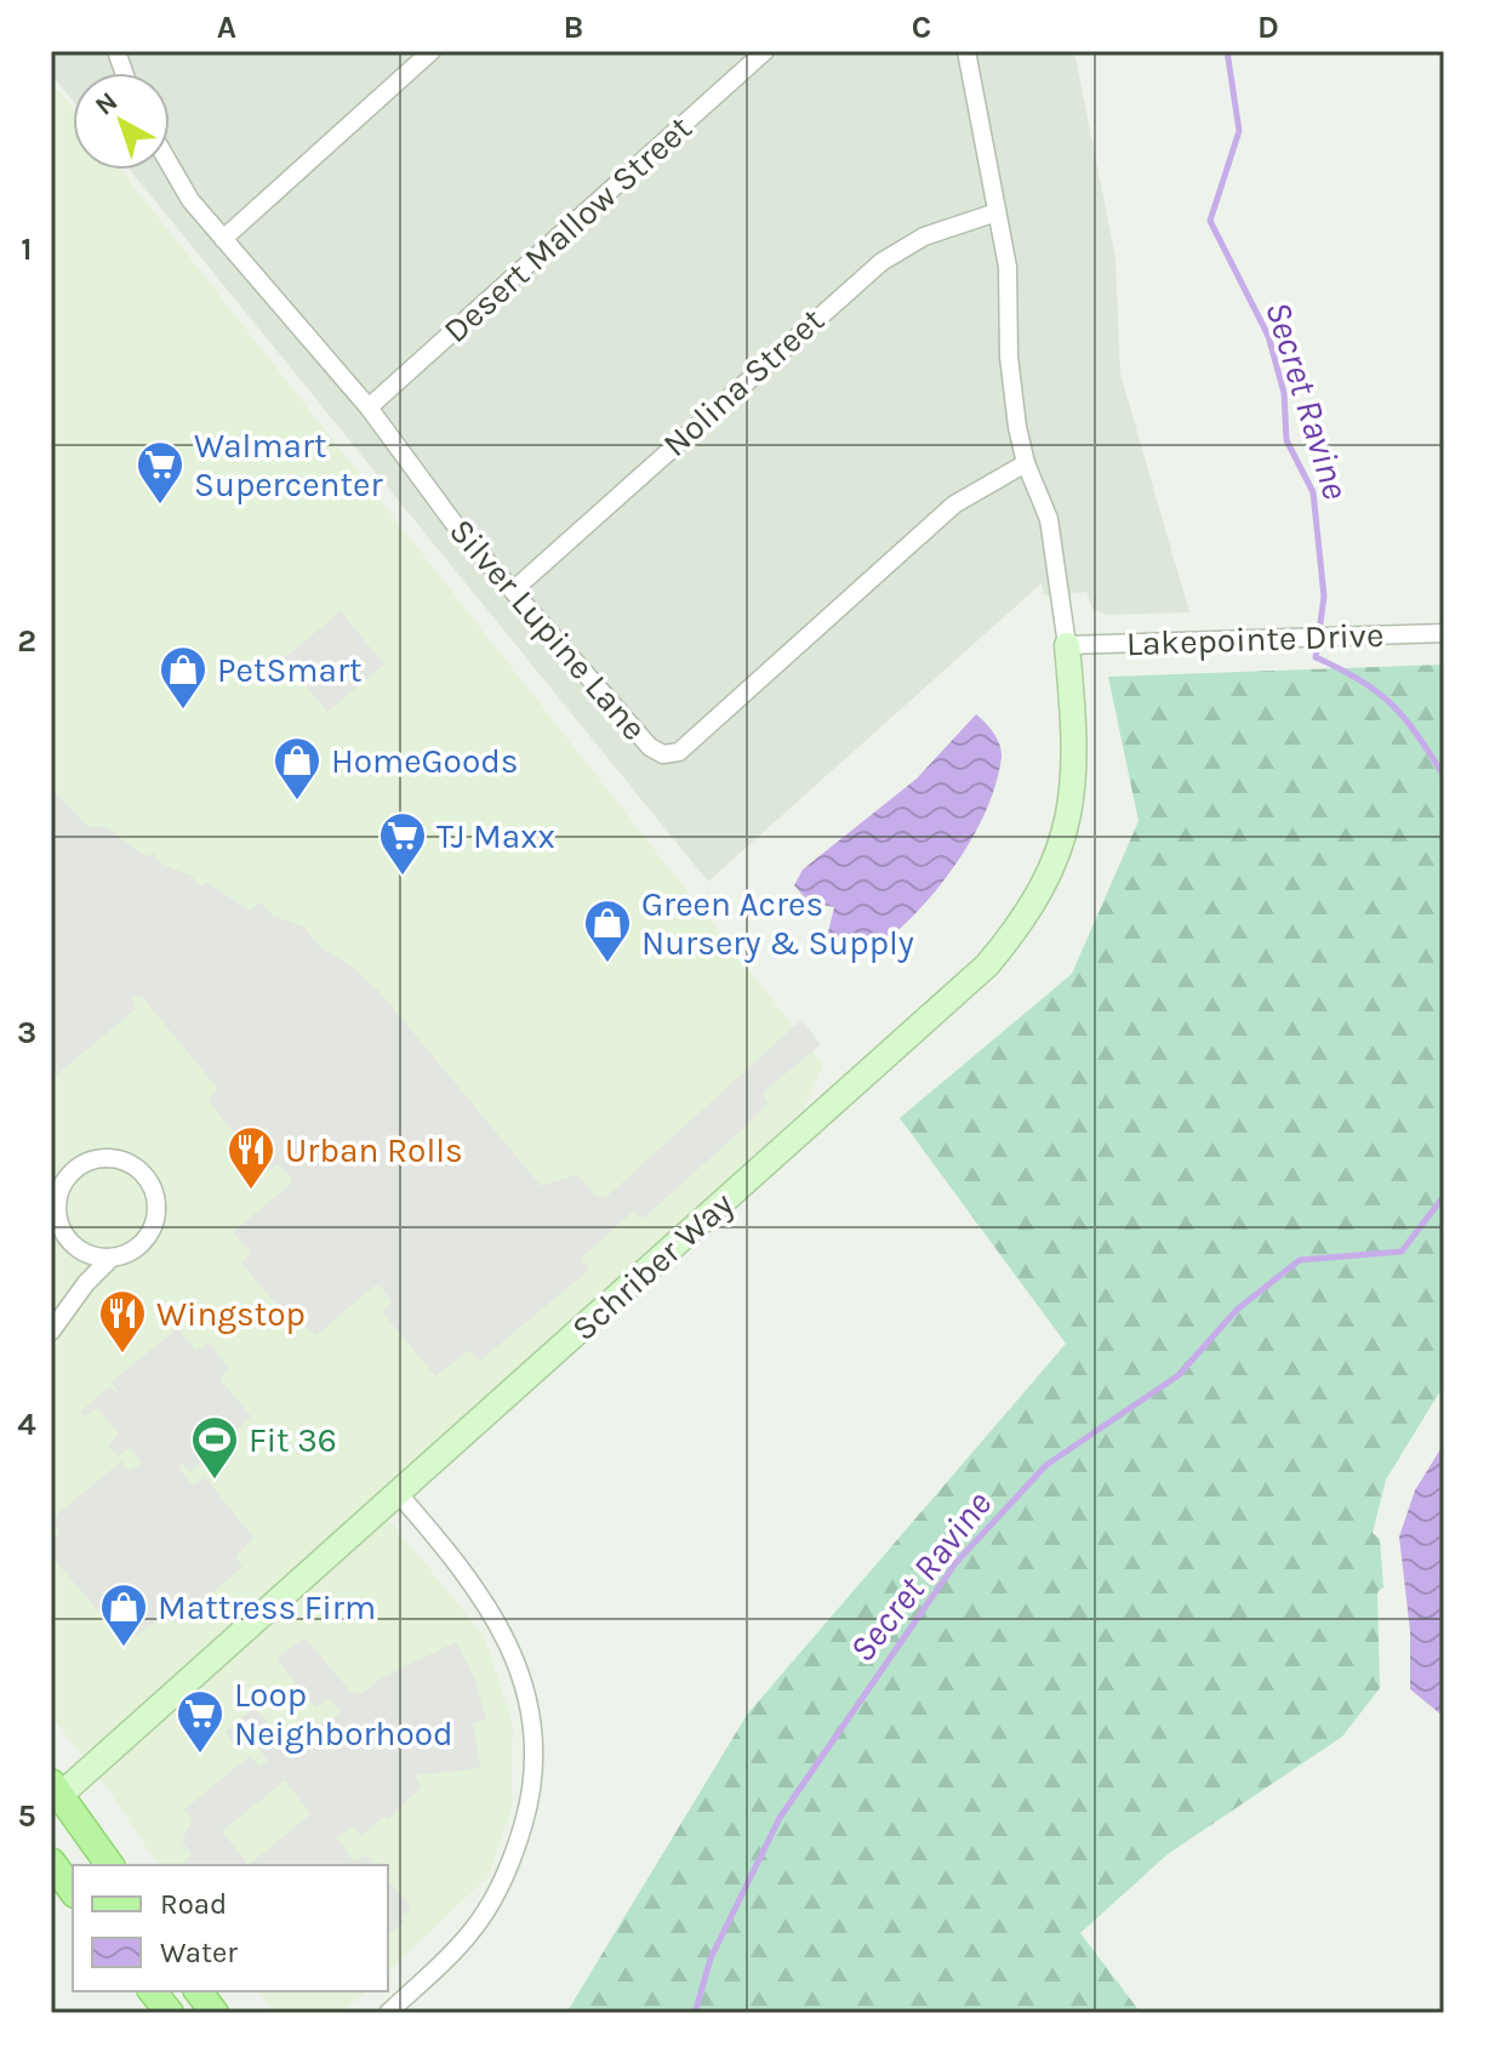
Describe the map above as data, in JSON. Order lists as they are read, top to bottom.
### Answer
{
  "streets": {
    "street": [
      "Desert Mallow Street",
      "Nolina Street",
      "Silver Lupine Lane",
      "Lakepointe Drive",
      "Schriber Way"
    ]
  },
  "crossings": [
    ["Desert Mallow Street", "Silver Lupine Lane"],
    ["Nolina Street", "Silver Lupine Lane"],
    ["Lakepointe Drive", "Schriber Way"]
  ],
  "water": ["Secret Ravine"],
  "places": {
    "supermarket": ["Walmart Supercenter", "TJ Maxx", "Loop Neighborhood"],
    "shop": [
      "PetSmart",
      "HomeGoods",
      "Green Acres Nursery & Supply",
      "Mattress Firm"
    ],
    "restaurant": ["Urban Rolls", "Wingstop"],
    "sports": ["Fit 36"]
  },
  "legend": ["Road", "Water"],
  "north": "top left",
  "grid": {
    "columns": [
      "A",
      "B",
      "C",
      "D"
    ],
    "rows": [
      "1",
      "2",
      "3",
      "4",
      "5"
    ]
  }
}
